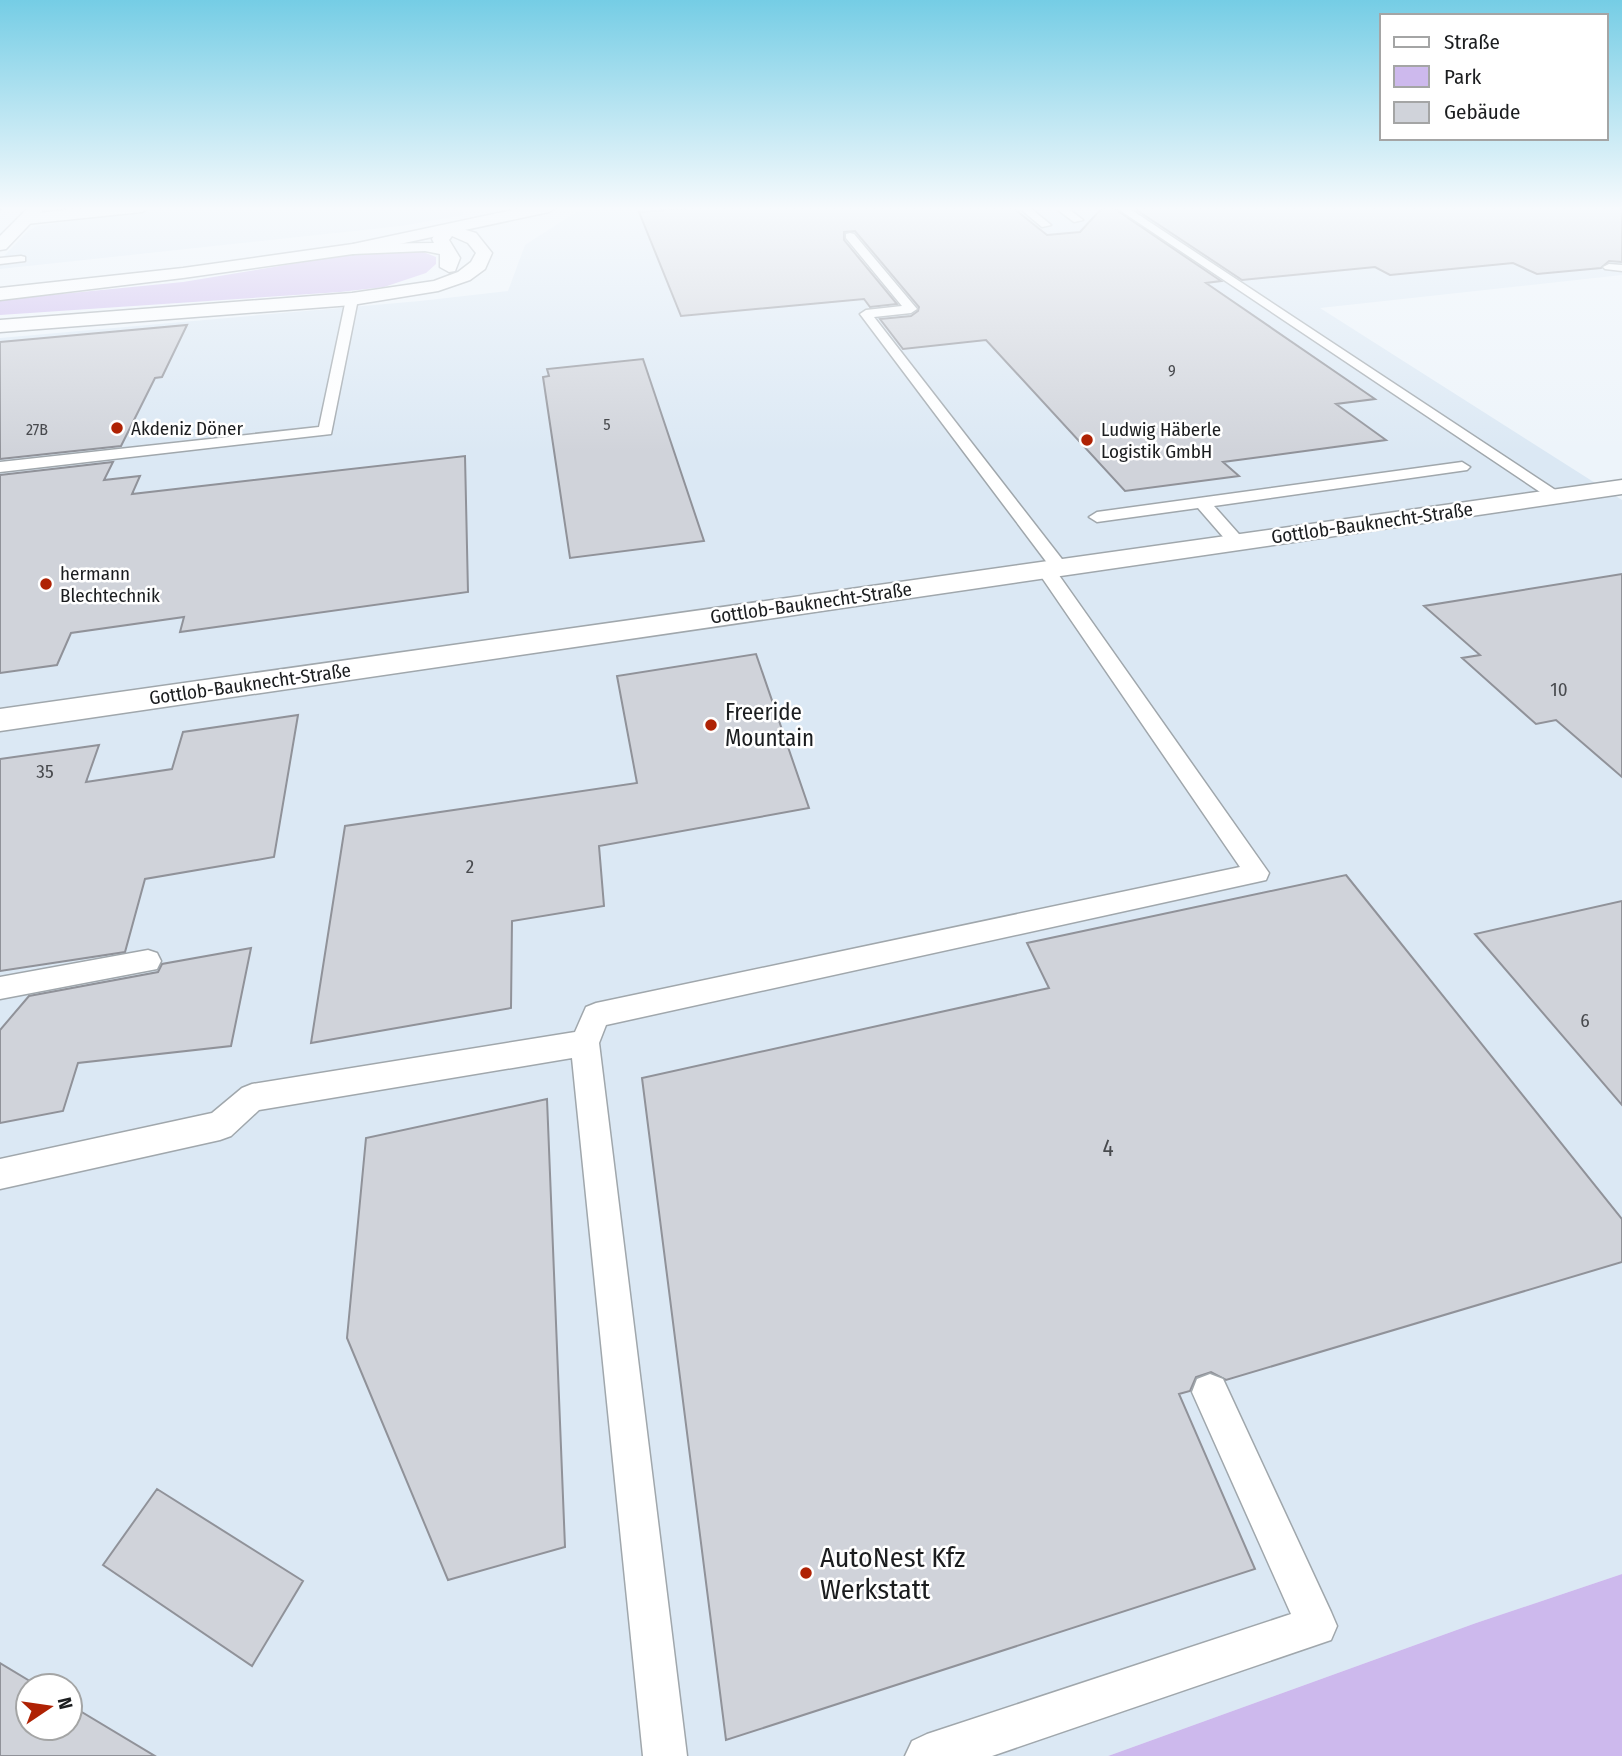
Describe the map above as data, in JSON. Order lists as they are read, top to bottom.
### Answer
{
  "streets": {
    "street": ["Gottlob-Bauknecht-Straße"]
  },
  "places": [
    "Akdeniz Döner",
    "Ludwig Häberle Logistik GmbH",
    "hermann Blechtechnik",
    "Freeride Mountain",
    "AutoNest Kfz Werkstatt"
  ],
  "house_numbers": [
    "9",
    "5",
    "27B",
    "10",
    "35",
    "2",
    "6",
    "4"
  ],
  "legend": ["Straße", "Park", "Gebäude"],
  "north": "right"
}
